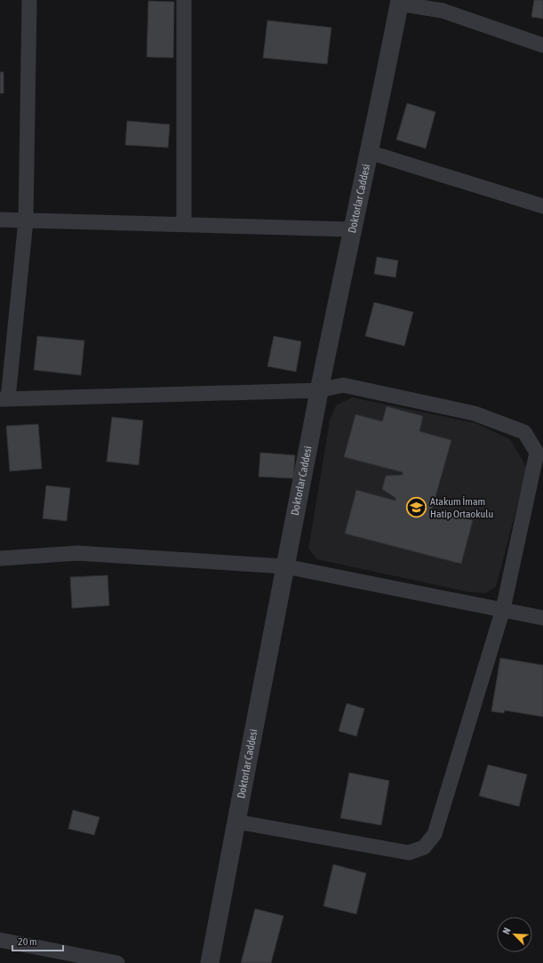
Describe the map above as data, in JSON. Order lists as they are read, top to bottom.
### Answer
{
  "streets": {
    "street": ["Doktorlar Caddesi"]
  },
  "places": {
    "school or university": ["Atakum İmam Hatip Ortaokulu"]
  },
  "scale_bar": "20 m",
  "north": "top left"
}
